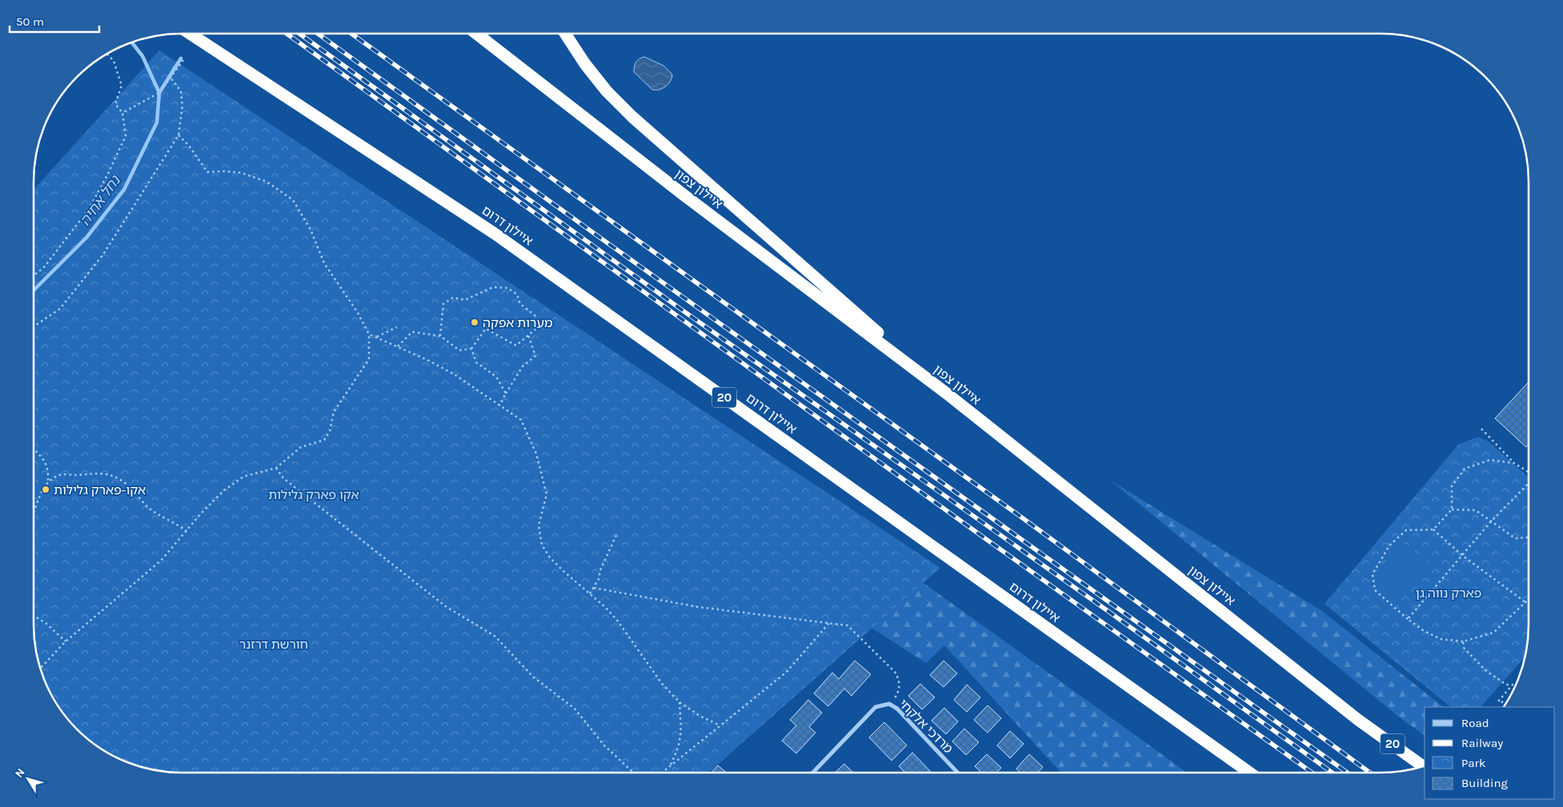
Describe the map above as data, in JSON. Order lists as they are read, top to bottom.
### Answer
{
  "streets": {
    "highway": ["איילון צפון", "איילון דרום", "20"],
    "street": ["מרדכי אלקחי"]
  },
  "water": ["נחל אחיה"],
  "parks": ["אקו פארק גלילות", "פארק נווה גן", "חורשת דרזנר"],
  "places": ["מערות אפקה", "אקו-פארק גלילות"],
  "legend": [
    "Road",
    "Railway",
    "Park",
    "Building"
  ],
  "scale_bar": "50 m",
  "north": "top left"
}
